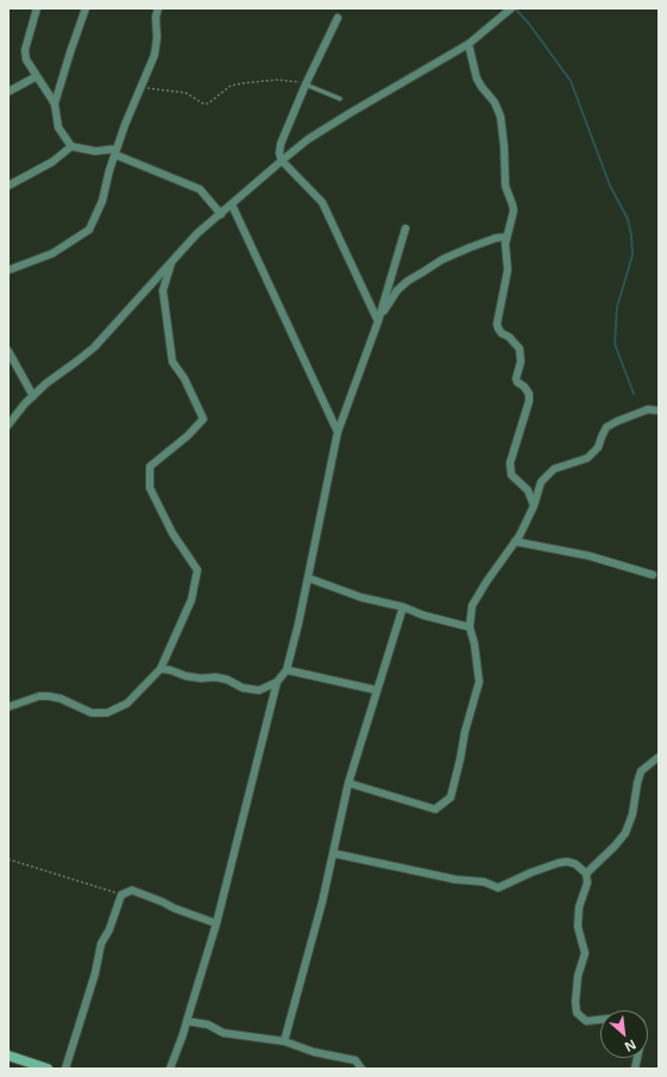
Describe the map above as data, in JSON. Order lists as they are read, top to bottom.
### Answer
{
  "north": "bottom right"
}
